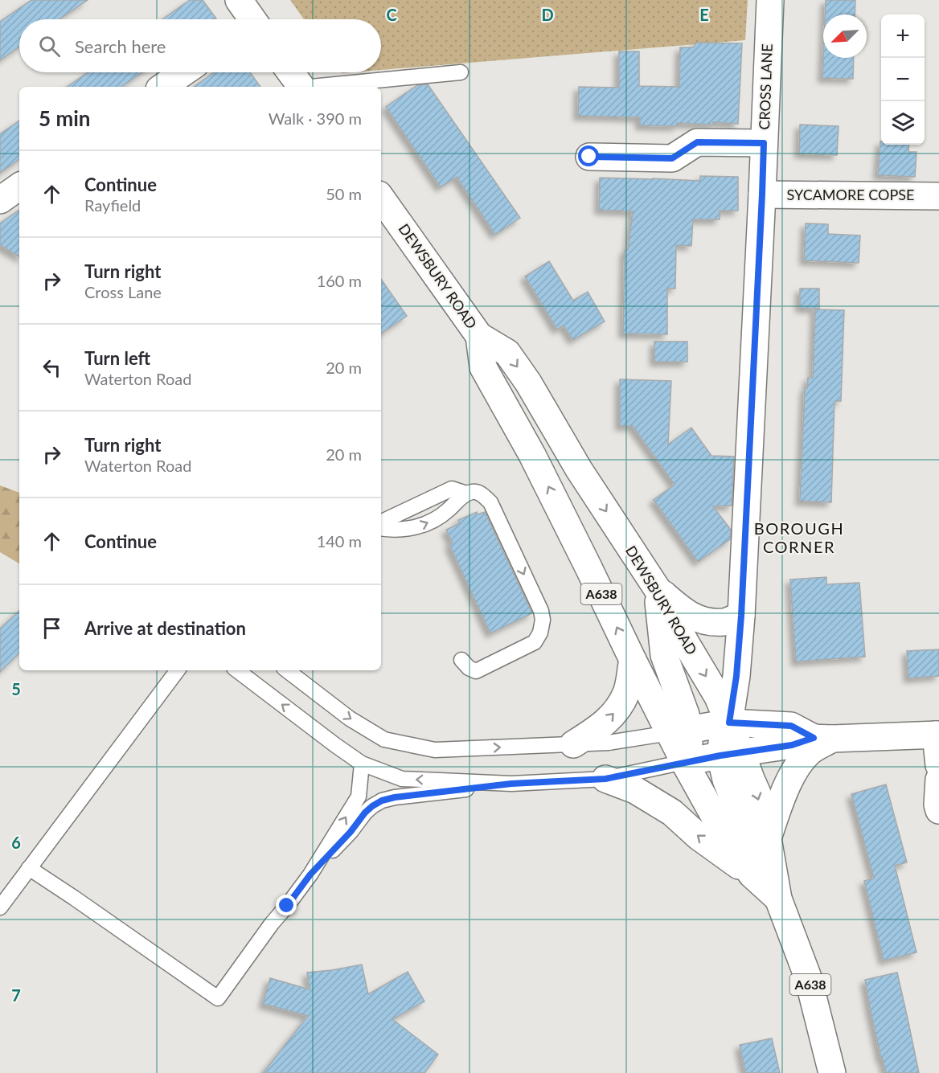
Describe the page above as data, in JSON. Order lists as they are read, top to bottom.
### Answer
{
  "streets": {
    "main road": [
      "CROSS LANE",
      "SYCAMORE COPSE",
      "DEWSBURY ROAD",
      "A638"
    ]
  },
  "crossings": [
    ["CROSS LANE", "SYCAMORE COPSE"],
    ["CROSS LANE", "DEWSBURY ROAD"],
    ["CROSS LANE", "A638"]
  ],
  "districts": ["BOROUGH CORNER"],
  "north": "bottom left",
  "page": {
    "map_buttons": ["+", "−"],
    "search": "Search here",
    "heading": ["5 min", "Walk · 390 m"],
    "list": [
      ["Continue", "Rayfield", "50 m"],
      ["Turn right", "Cross Lane", "160 m"],
      ["Turn left", "Waterton Road", "20 m"],
      ["Turn right", "Waterton Road", "20 m"],
      ["Continue", "140 m"],
      "Arrive at destination"
    ]
  },
  "grid": {
    "columns": ["C", "D", "E"],
    "rows": ["5", "6", "7"]
  }
}
